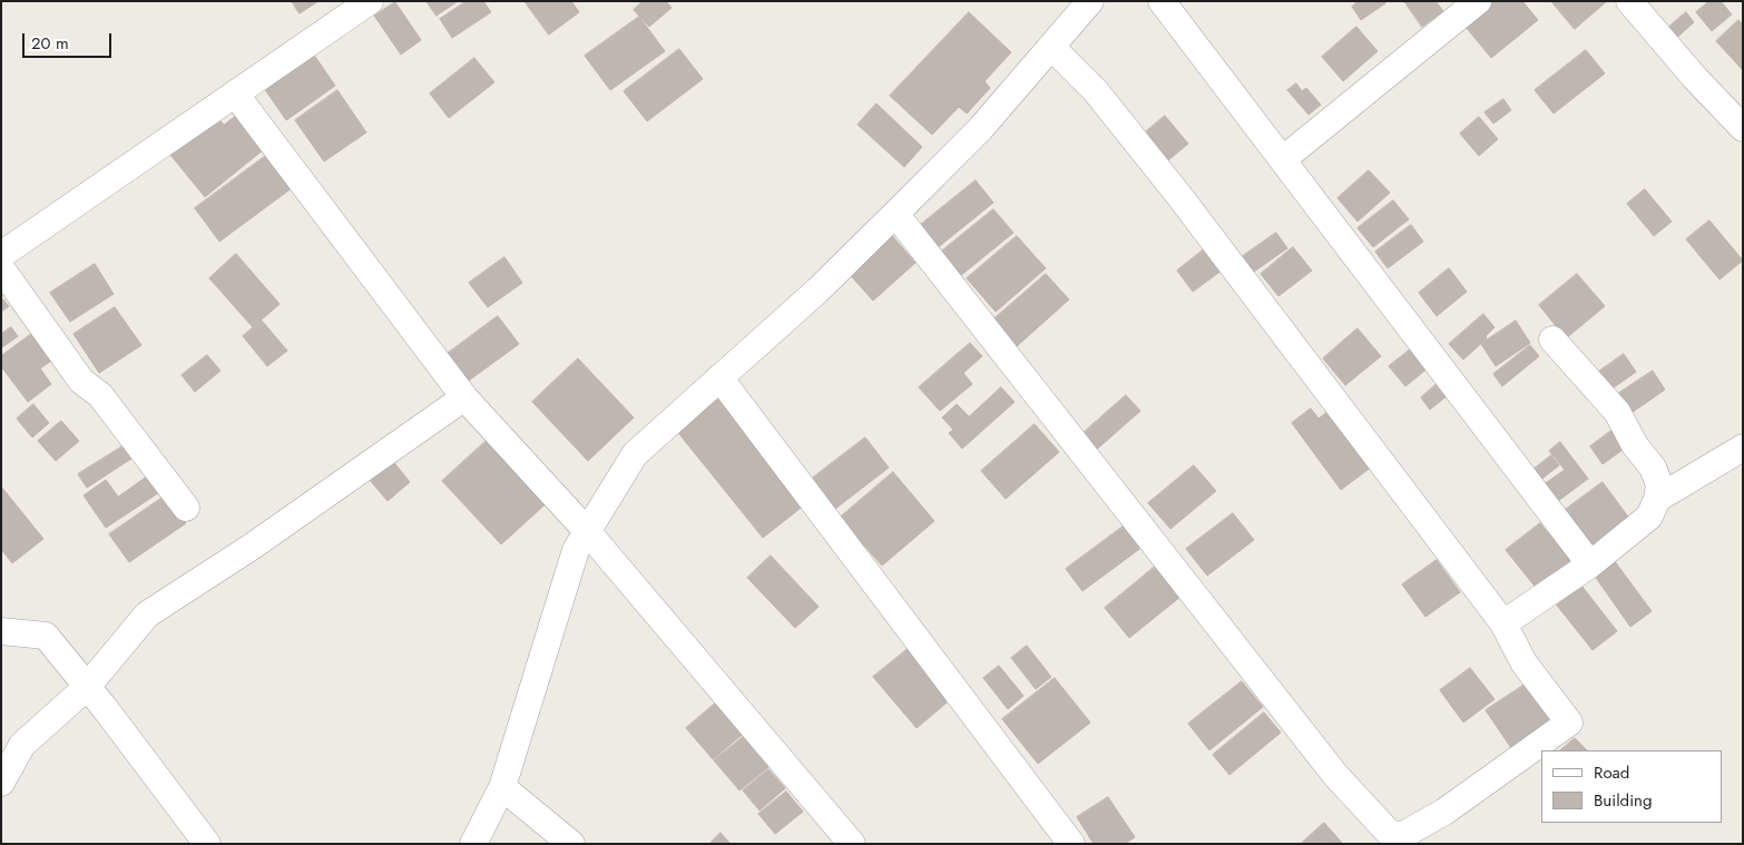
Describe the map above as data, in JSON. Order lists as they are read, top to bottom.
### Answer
{
  "legend": ["Road", "Building"],
  "scale_bar": "20 m"
}
